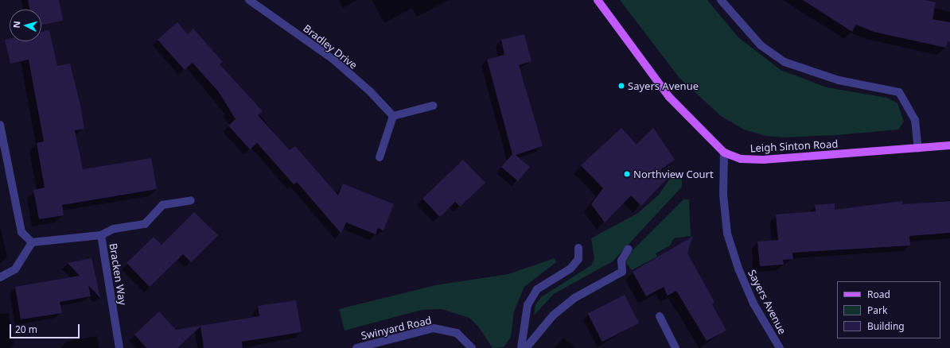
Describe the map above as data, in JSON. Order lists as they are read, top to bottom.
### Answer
{
  "streets": {
    "main road": ["Leigh Sinton Road"],
    "street": [
      "Bradley Drive",
      "Bracken Way",
      "Sayers Avenue",
      "Swinyard Road"
    ]
  },
  "crossings": [
    ["Leigh Sinton Road", "Sayers Avenue"]
  ],
  "places": ["Sayers Avenue", "Northview Court"],
  "legend": ["Road", "Park", "Building"],
  "scale_bar": "20 m",
  "north": "left"
}
